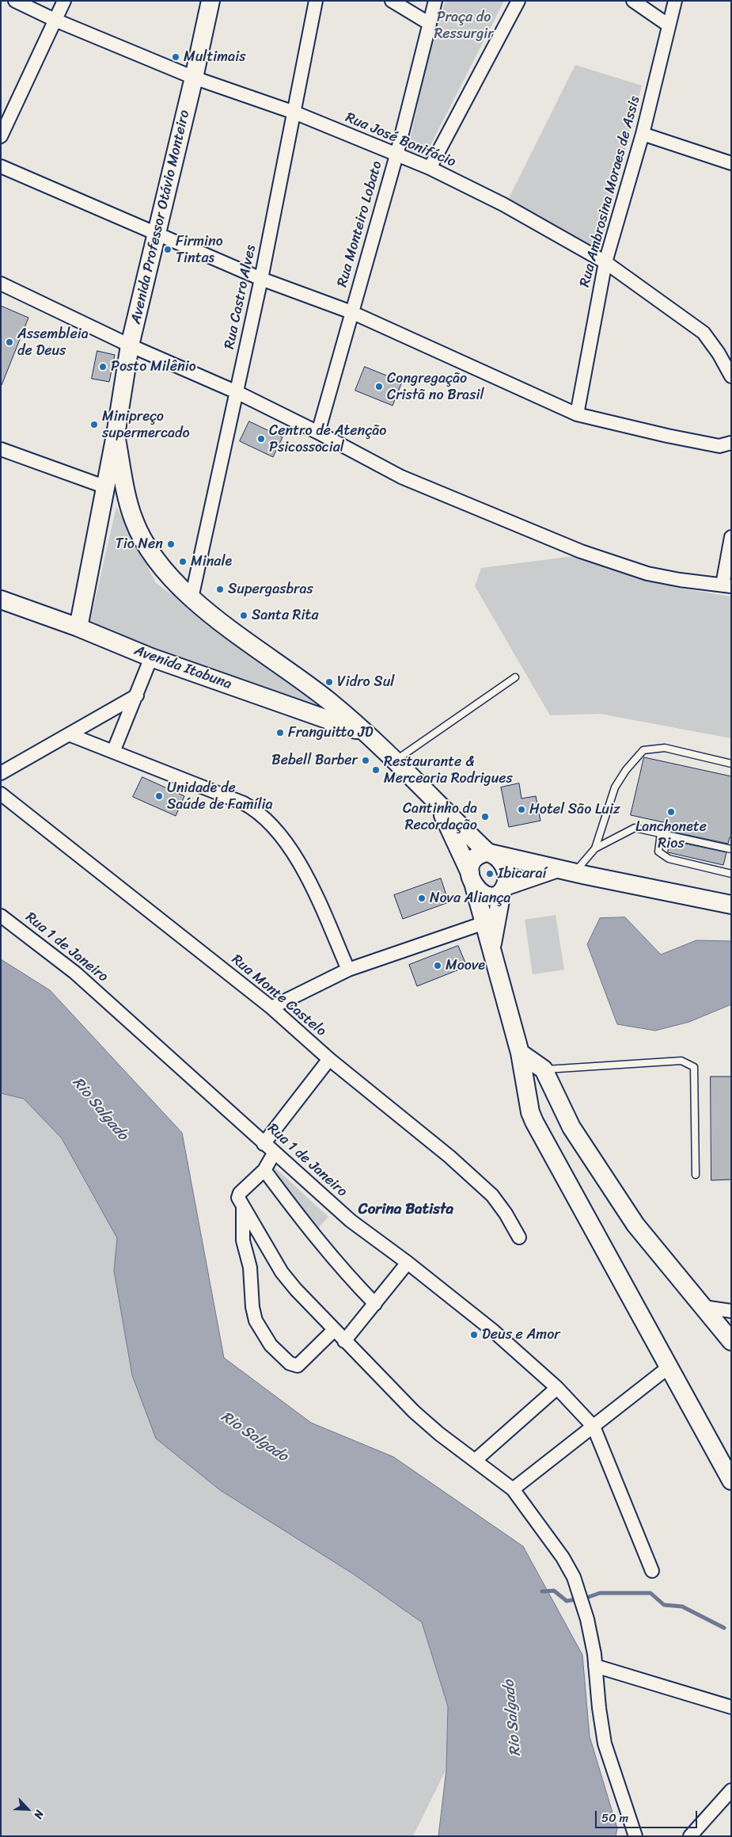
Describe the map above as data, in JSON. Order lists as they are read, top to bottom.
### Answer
{
  "streets": {
    "main road": ["Avenida Professor Otávio Monteiro", "Avenida Itabuna"],
    "street": [
      "Rua José Bonifácio",
      "Rua Ambrosina Moraes de Assis",
      "Rua Monteiro Lobato",
      "Rua Castro Alves",
      "Rua 1 de Janeiro",
      "Rua Monte Castelo"
    ]
  },
  "crossings": [
    ["Rua José Bonifácio", "Rua Ambrosina Moraes de Assis"],
    ["Rua José Bonifácio", "Avenida Professor Otávio Monteiro"],
    ["Rua José Bonifácio", "Rua Monteiro Lobato"],
    ["Rua José Bonifácio", "Rua Castro Alves"],
    ["Avenida Professor Otávio Monteiro", "Avenida Itabuna"]
  ],
  "districts": ["Corina Batista"],
  "water": ["Rio Salgado"],
  "parks": ["Praça do Ressurgir"],
  "places": [
    "Multimais",
    "Firmino Tintas",
    "Assembleia de Deus",
    "Posto Milênio",
    "Congregação Cristã no Brasil",
    "Minipreço supermercado",
    "Centro de Atenção Psicossocial",
    "Tio Nen",
    "Minale",
    "Supergasbras",
    "Santa Rita",
    "Vidro Sul",
    "Franguitto JD",
    "Bebell Barber",
    "Restaurante & Mercearia Rodrigues",
    "Unidade de Saúde de Família",
    "Hotel São Luiz",
    "Lanchonete Rios",
    "Cantinho da Recordação",
    "Ibicaraí",
    "Nova Aliança",
    "Moove",
    "Deus e Amor"
  ],
  "scale_bar": "50 m",
  "north": "bottom right"
}
